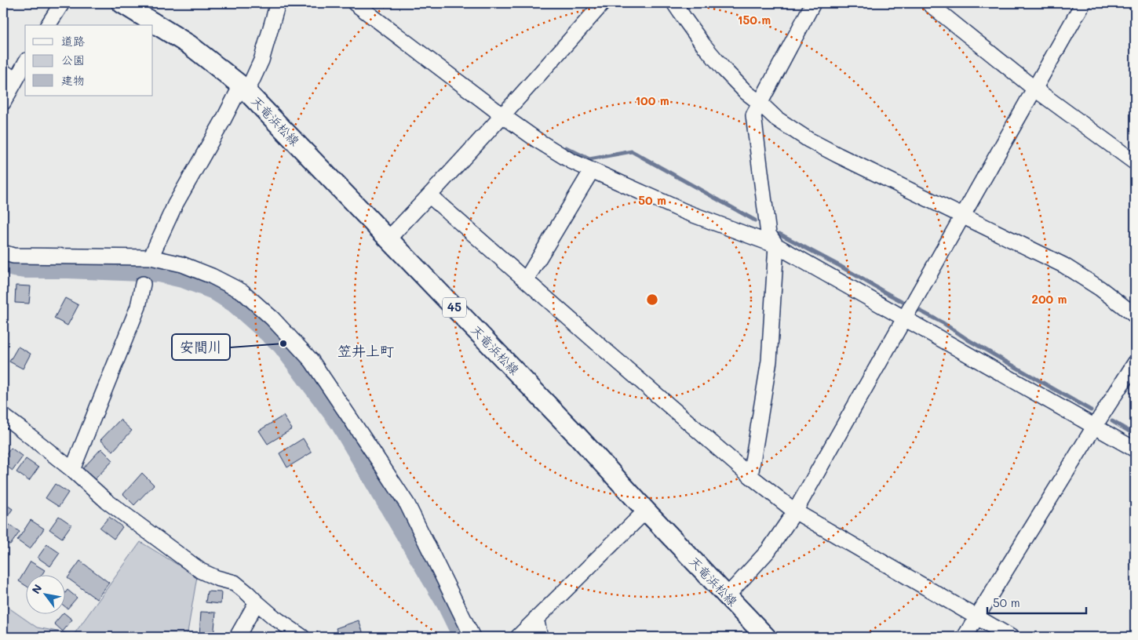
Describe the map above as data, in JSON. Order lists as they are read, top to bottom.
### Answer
{
  "streets": {
    "main road": ["天竜浜松線", "45"]
  },
  "districts": ["笠井上町"],
  "places": ["安間川"],
  "legend": ["道路", "公園", "建物"],
  "scale_bar": "50 m",
  "north": "top left",
  "rings": [
    "150 m",
    "100 m",
    "50 m",
    "200 m"
  ]
}
